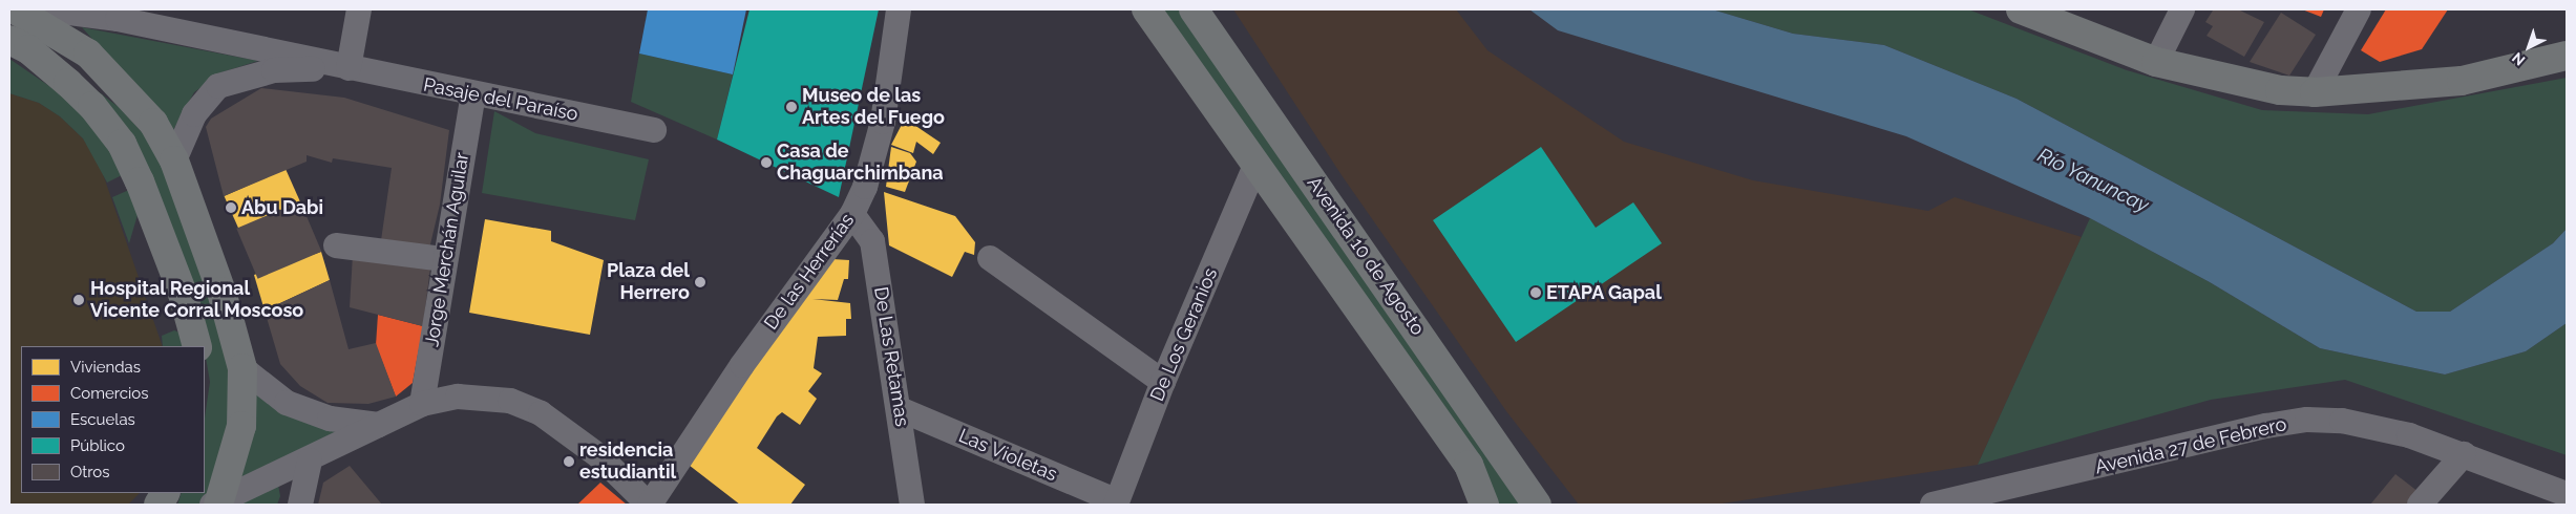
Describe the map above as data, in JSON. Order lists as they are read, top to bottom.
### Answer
{
  "streets": {
    "main road": ["Avenida 10 de Agosto"],
    "street": [
      "Pasaje del Paraíso",
      "Jorge Merchán Aguilar",
      "De las Herrerías",
      "De Los Geranios",
      "De Las Retamas",
      "Avenida 27 de Febrero",
      "Las Violetas"
    ]
  },
  "crossings": [
    ["Pasaje del Paraíso", "Jorge Merchán Aguilar"],
    ["Avenida 10 de Agosto", "De Los Geranios"],
    ["De las Herrerías", "De Las Retamas"],
    ["De Los Geranios", "Las Violetas"],
    ["De Las Retamas", "Las Violetas"]
  ],
  "water": ["Río Yanuncay"],
  "places": [
    "Museo de las Artes del Fuego",
    "Casa de Chaguarchimbana",
    "Abu Dabi",
    "Plaza del Herrero",
    "ETAPA Gapal",
    "Hospital Regional Vicente Corral Moscoso",
    "residencia estudiantil"
  ],
  "legend": [
    "Viviendas",
    "Comercios",
    "Escuelas",
    "Público",
    "Otros"
  ],
  "north": "bottom left"
}
